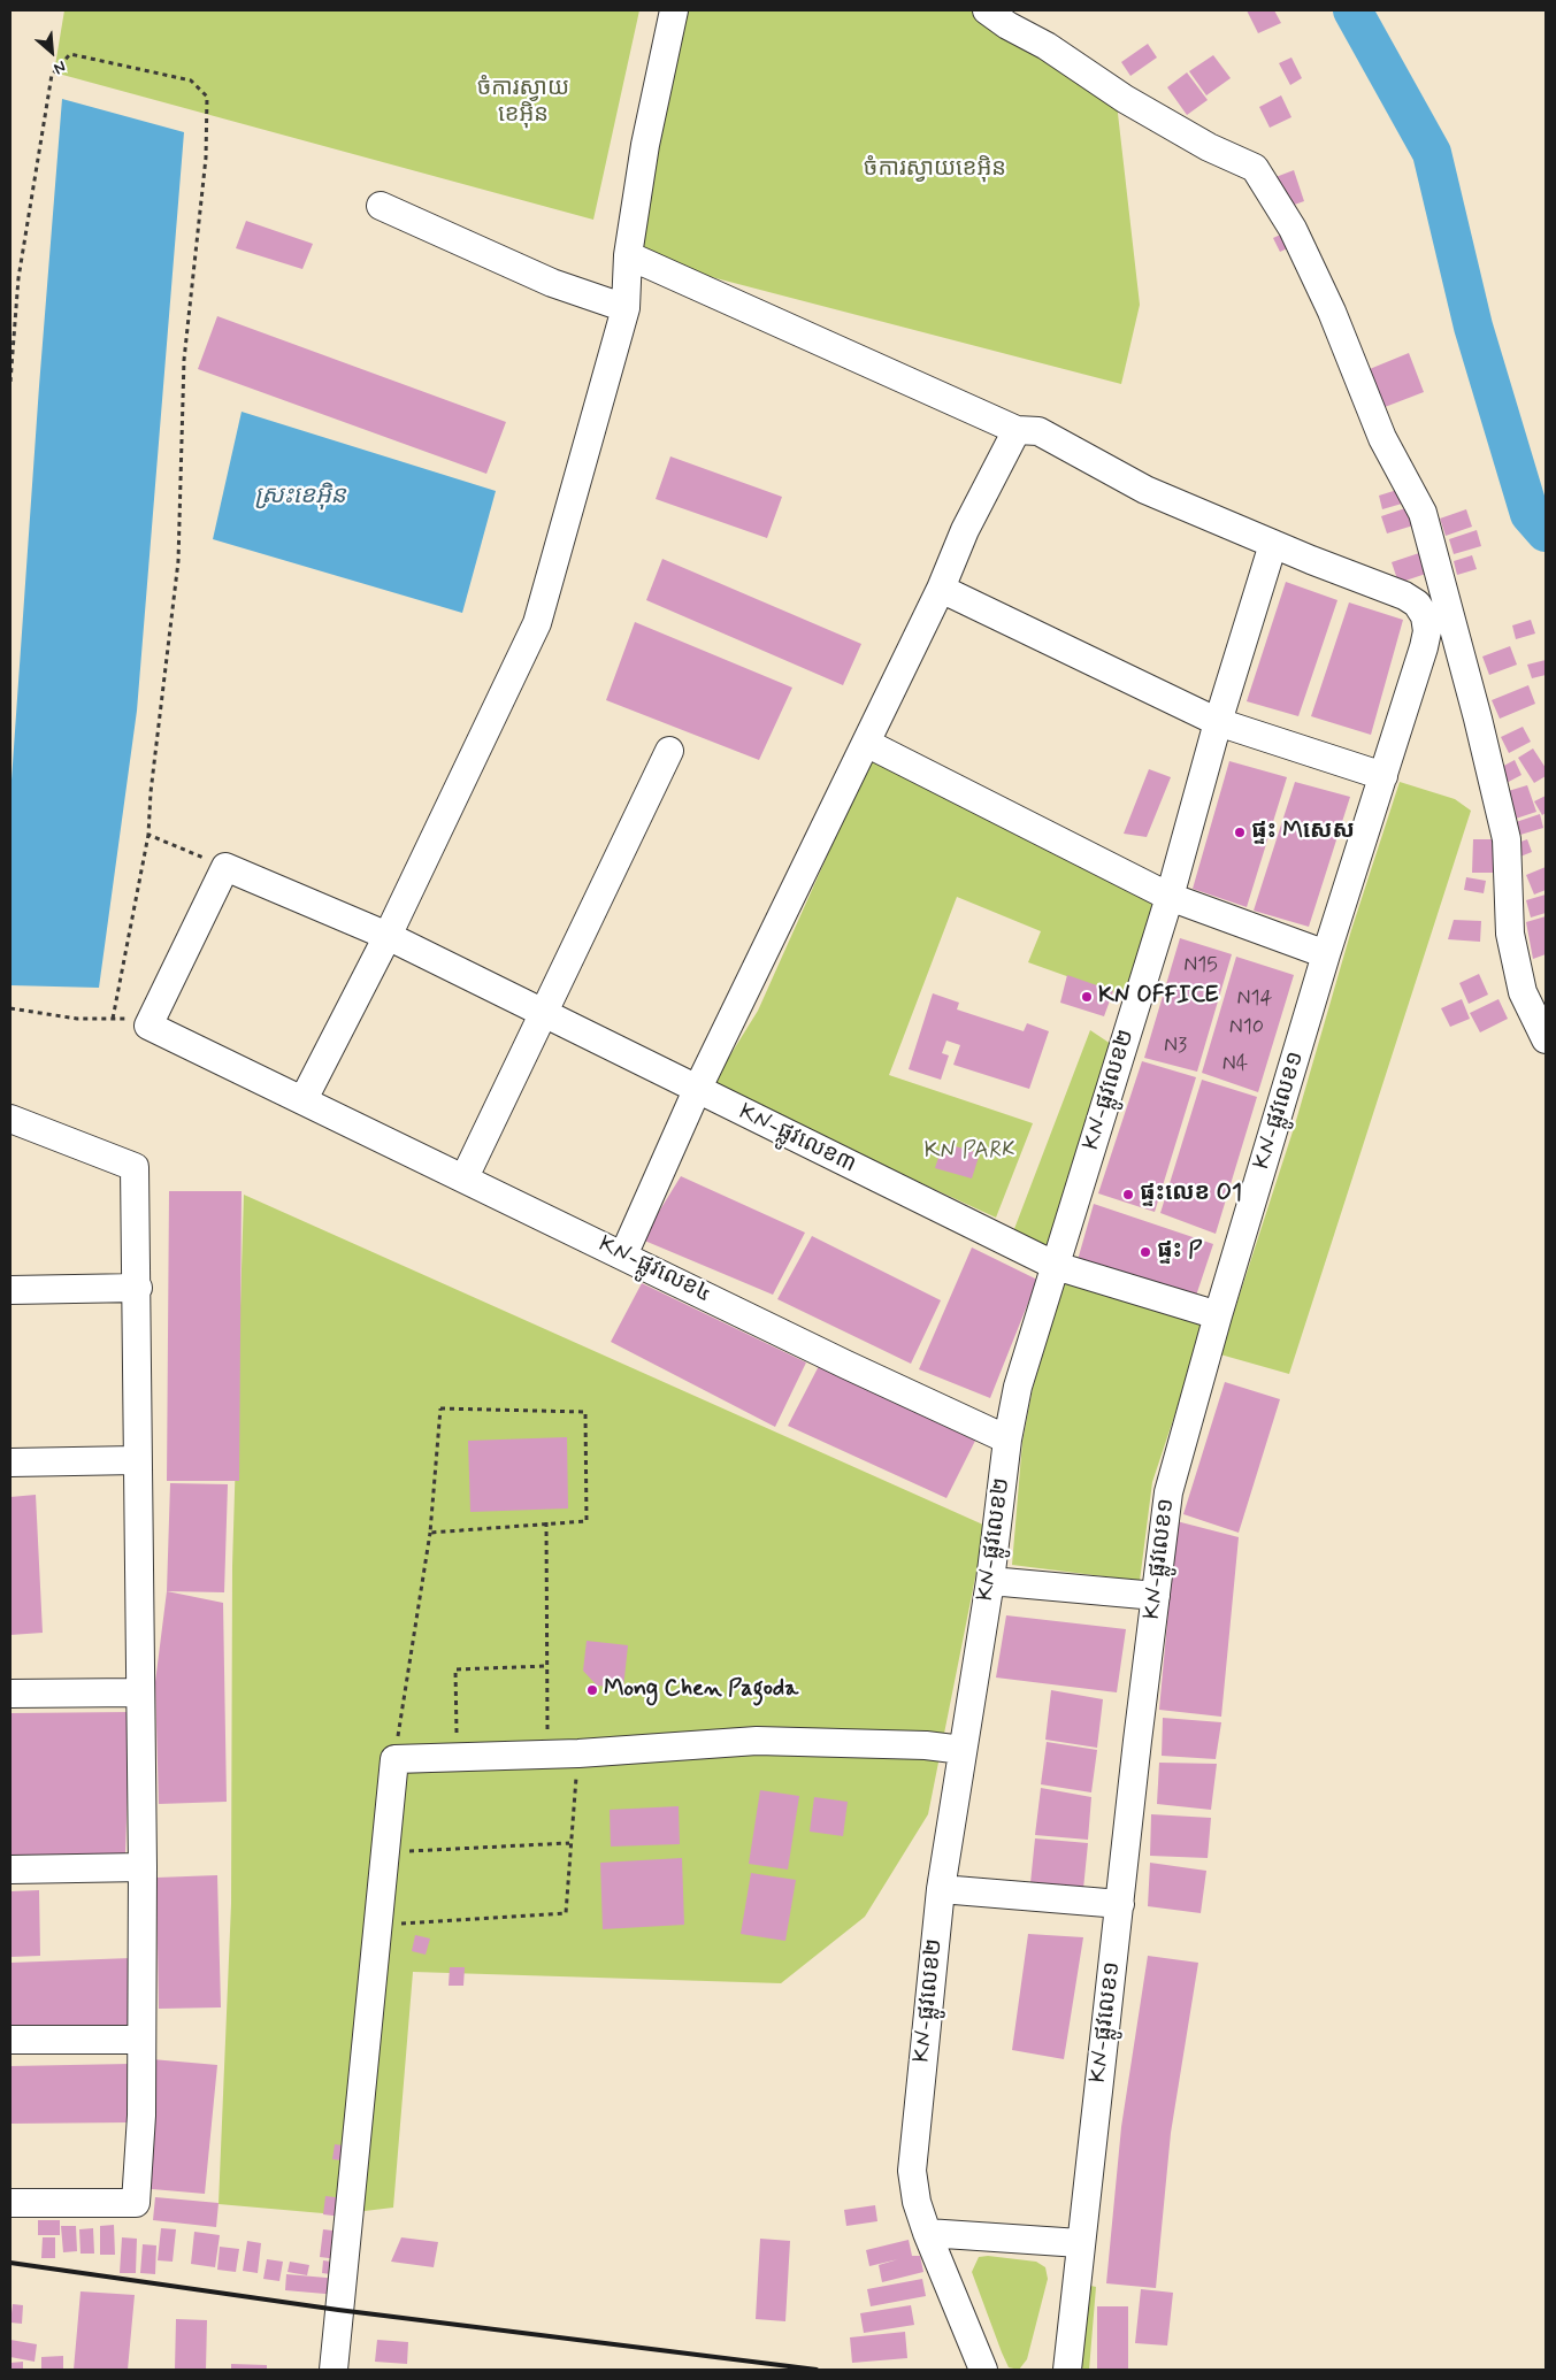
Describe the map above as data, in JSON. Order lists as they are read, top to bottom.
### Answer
{
  "streets": {
    "street": [
      "KN-ផ្លូវលេខ២",
      "KN-ផ្លូវលេខ១",
      "KN-ផ្លូវលេខ៣",
      "KN-ផ្លូវលេខ៤"
    ]
  },
  "crossings": [
    ["KN-ផ្លូវលេខ២", "KN-ផ្លូវលេខ១"],
    ["KN-ផ្លូវលេខ២", "KN-ផ្លូវលេខ៣"],
    ["KN-ផ្លូវលេខ២", "KN-ផ្លូវលេខ៤"],
    ["KN-ផ្លូវលេខ១", "KN-ផ្លូវលេខ៣"]
  ],
  "water": ["ស្រះខេអ៊ិន"],
  "parks": ["ចំការស្វាយ ខេអ៊ិន", "ចំការស្វាយខេអ៊ិន", "KN PARK"],
  "places": [
    "ផ្ទះ Mសេស",
    "KN OFFICE",
    "ផ្ទះលេខ O1",
    "ផ្ទះ P",
    "Mong Chen Pagoda"
  ],
  "house_numbers": [
    "N15",
    "N14",
    "N10",
    "N3",
    "N4"
  ],
  "north": "bottom right"
}
